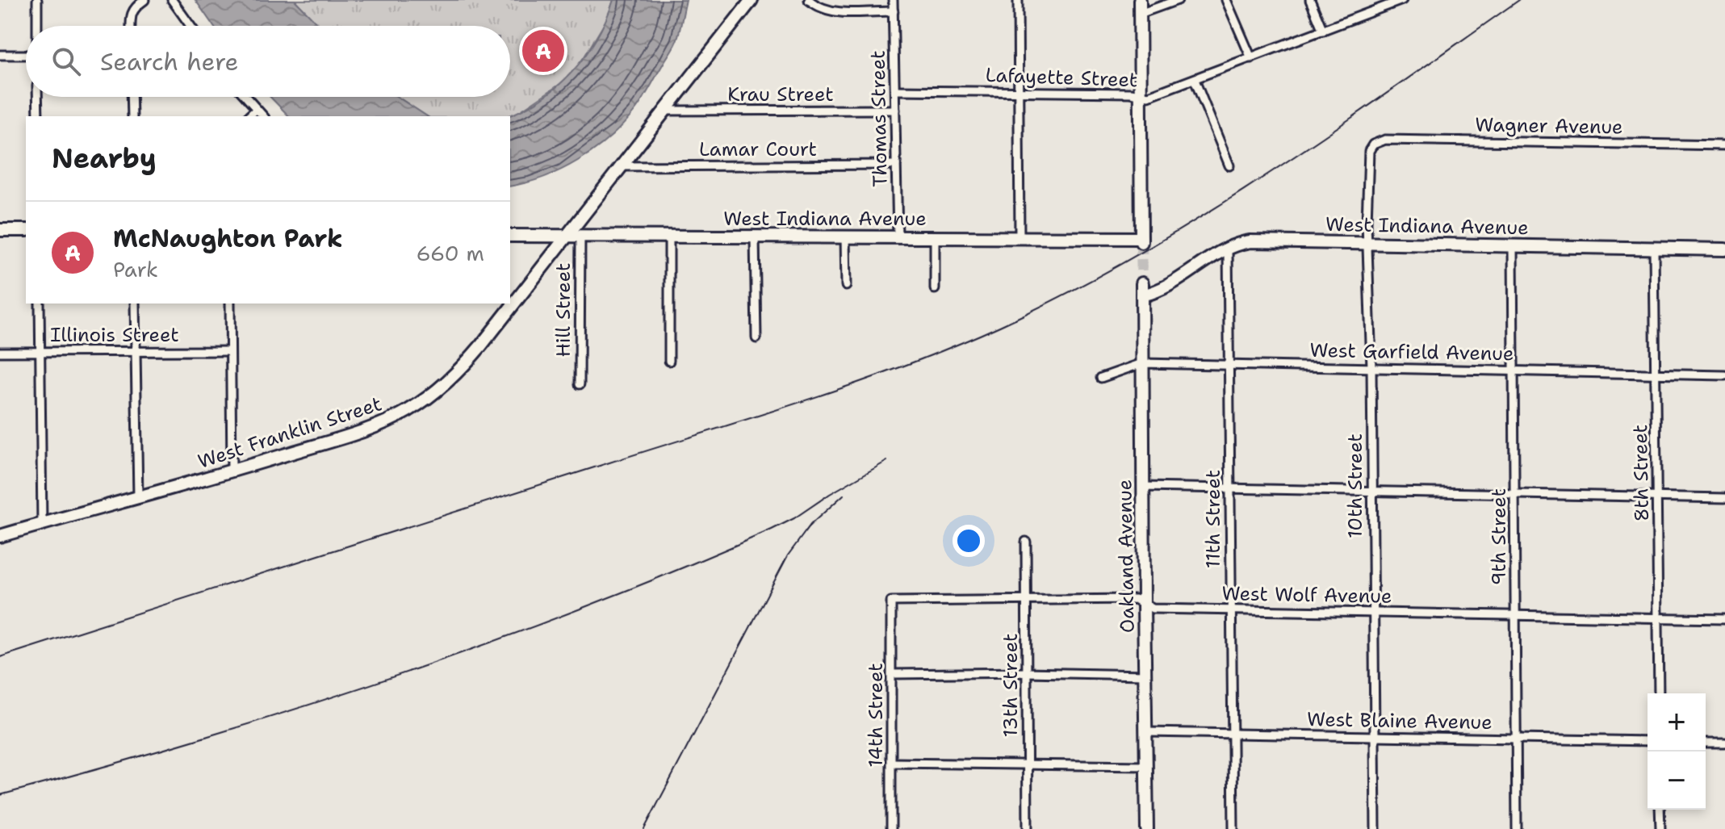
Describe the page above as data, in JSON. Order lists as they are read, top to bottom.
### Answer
{
  "streets": {
    "street": [
      "Lafayette Street",
      "Krau Street",
      "Thomas Street",
      "Wagner Avenue",
      "Lamar Court",
      "West Indiana Avenue",
      "Hill Street",
      "Illinois Street",
      "West Garfield Avenue",
      "West Franklin Street",
      "8th Street",
      "10th Street",
      "11th Street",
      "9th Street",
      "Oakland Avenue",
      "West Wolf Avenue",
      "13th Street",
      "14th Street",
      "West Blaine Avenue"
    ]
  },
  "crossings": [
    ["Lafayette Street", "Thomas Street"],
    ["Lafayette Street", "West Indiana Avenue"],
    ["Krau Street", "Thomas Street"],
    ["Krau Street", "West Franklin Street"],
    ["Thomas Street", "Lamar Court"],
    ["Thomas Street", "West Indiana Avenue"],
    ["Wagner Avenue", "10th Street"],
    ["Lamar Court", "West Franklin Street"],
    ["West Indiana Avenue", "Hill Street"],
    ["West Indiana Avenue", "West Franklin Street"],
    ["West Indiana Avenue", "8th Street"],
    ["West Indiana Avenue", "10th Street"],
    ["West Indiana Avenue", "11th Street"],
    ["West Indiana Avenue", "9th Street"],
    ["West Indiana Avenue", "Oakland Avenue"],
    ["West Garfield Avenue", "8th Street"],
    ["West Garfield Avenue", "10th Street"],
    ["West Garfield Avenue", "11th Street"],
    ["West Garfield Avenue", "9th Street"],
    ["West Garfield Avenue", "Oakland Avenue"],
    ["8th Street", "West Wolf Avenue"],
    ["10th Street", "West Wolf Avenue"],
    ["10th Street", "West Blaine Avenue"],
    ["11th Street", "West Wolf Avenue"],
    ["11th Street", "West Blaine Avenue"],
    ["9th Street", "West Wolf Avenue"],
    ["9th Street", "West Blaine Avenue"],
    ["Oakland Avenue", "West Wolf Avenue"],
    ["Oakland Avenue", "West Blaine Avenue"],
    ["West Wolf Avenue", "13th Street"],
    ["West Wolf Avenue", "14th Street"]
  ],
  "page": {
    "search": "Search here",
    "pins": "A",
    "heading": "Nearby",
    "list": [
      {
        "mark": "A",
        "name": "McNaughton Park",
        "note": "Park",
        "value": "660 m"
      }
    ],
    "map_buttons": ["+", "−"]
  }
}
